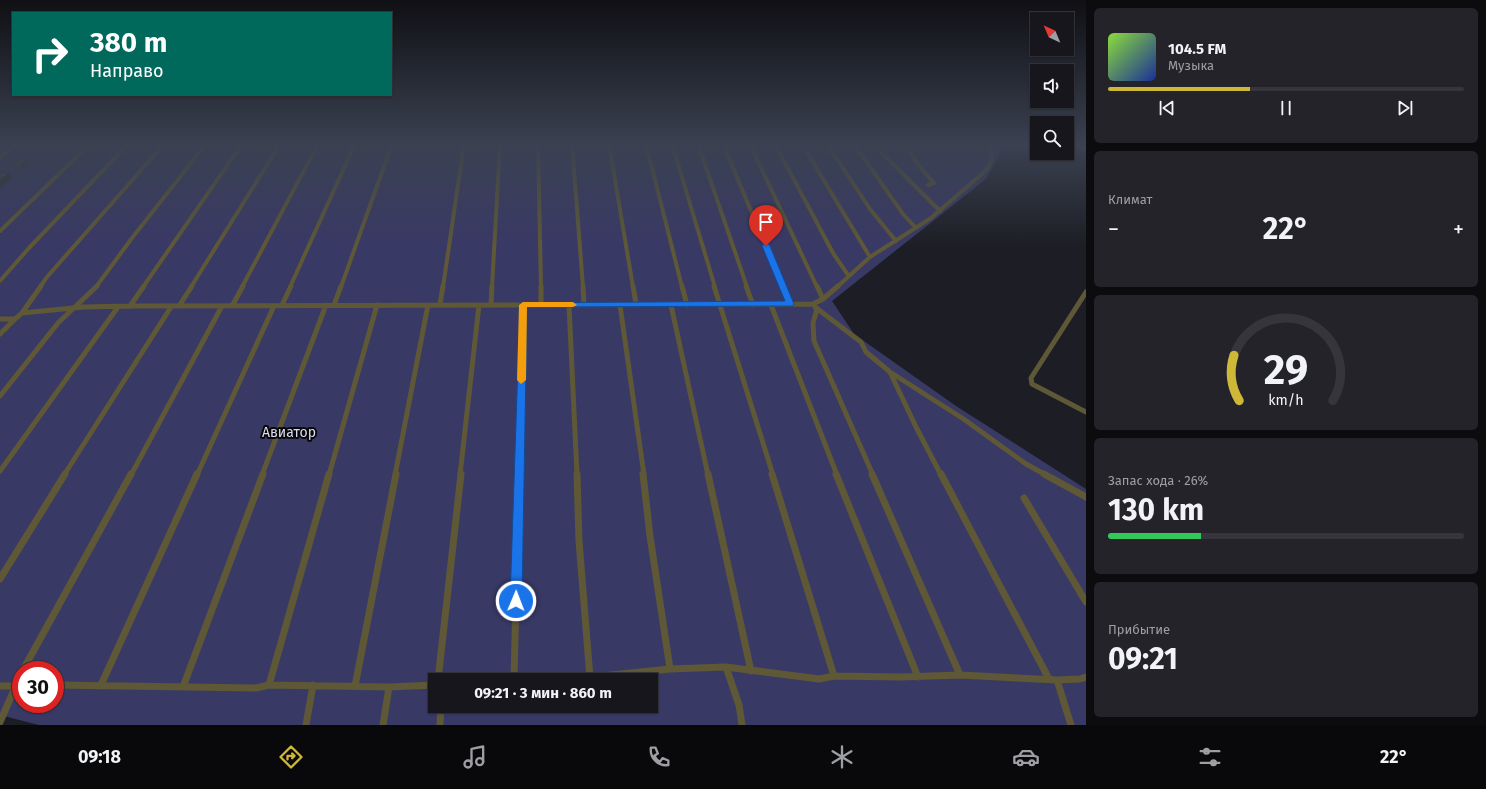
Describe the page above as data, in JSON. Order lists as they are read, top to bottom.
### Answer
{
  "parks": ["Авиатор"],
  "north": "top left",
  "page": {
    "turn": ["380 m", "Направо"],
    "song": ["104.5 FM", "Музыка"],
    "tile": [
      "Климат",
      ["Запас хода · 26%", "130 km"],
      ["Прибытие", "09:21"]
    ],
    "heat": ["−", "22°", "+"],
    "limit": "30",
    "trip": "09:21 · 3 мин · 860 m",
    "tabs": ["09:18", "22°"],
    "gauge": ["29", "km/h"]
  }
}
